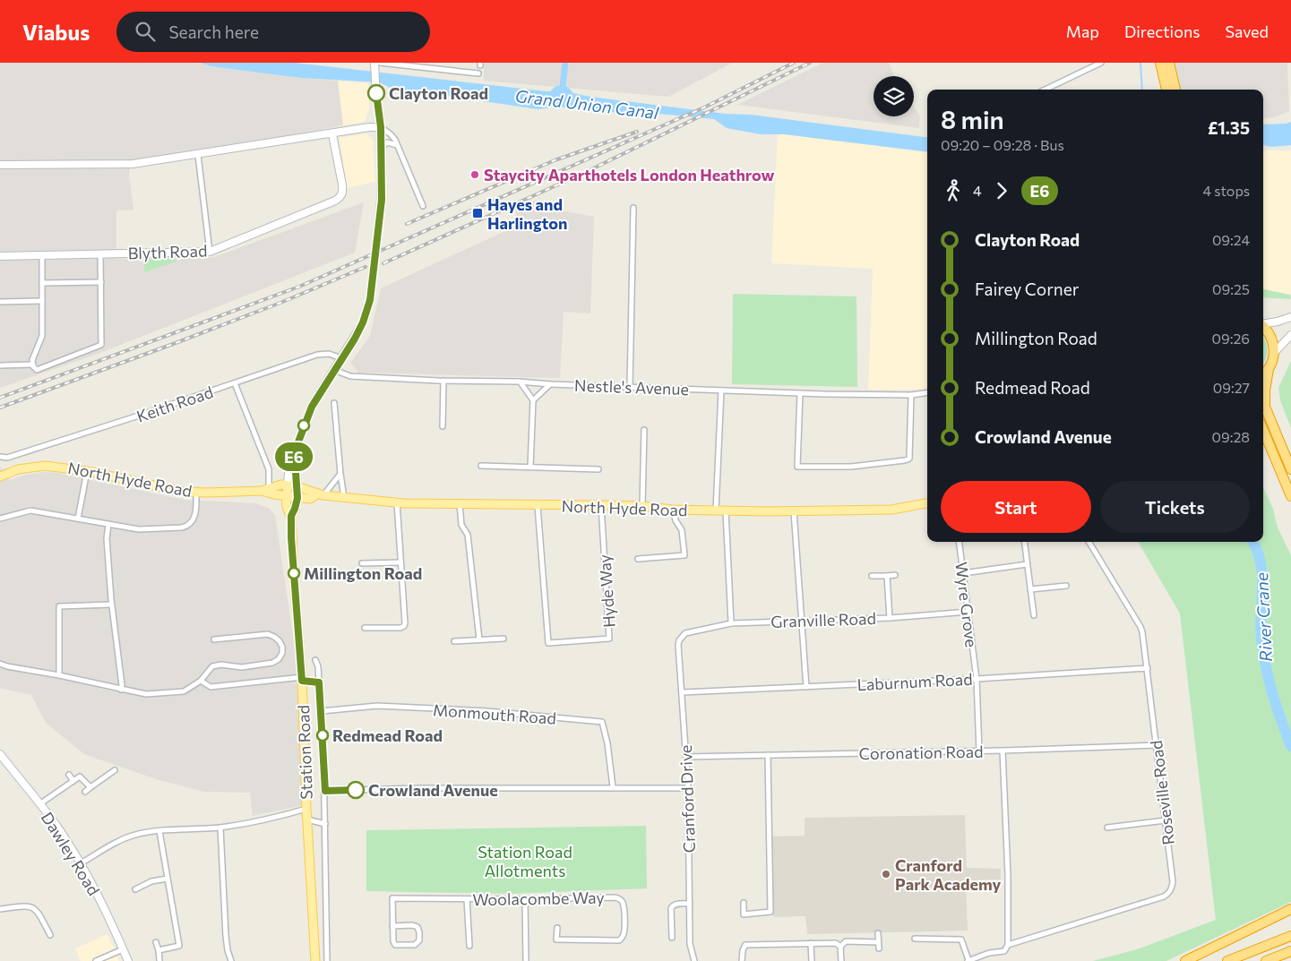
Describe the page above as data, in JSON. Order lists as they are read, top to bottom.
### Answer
{
  "streets": {
    "main road": ["North Hyde Road", "Station Road"],
    "street": [
      "Blyth Road",
      "Nestle's Avenue",
      "Keith Road",
      "Hyde Way",
      "Wyre Grove",
      "Granville Road",
      "Laburnum Road",
      "Monmouth Road",
      "Coronation Road",
      "Roseville Road",
      "Cranford Drive",
      "Dawley Road",
      "Woolacombe Way"
    ]
  },
  "crossings": [
    ["Nestle's Avenue", "Station Road"],
    ["Keith Road", "Station Road"],
    ["North Hyde Road", "Hyde Way"],
    ["North Hyde Road", "Station Road"],
    ["Wyre Grove", "Granville Road"],
    ["Wyre Grove", "Laburnum Road"],
    ["Wyre Grove", "Coronation Road"],
    ["Granville Road", "Cranford Drive"],
    ["Laburnum Road", "Roseville Road"],
    ["Laburnum Road", "Cranford Drive"],
    ["Coronation Road", "Roseville Road"],
    ["Coronation Road", "Cranford Drive"]
  ],
  "water": ["Grand Union Canal", "River Crane"],
  "parks": ["Station Road Allotments"],
  "places": {
    "other": [
      "Clayton Road",
      "Staycity Aparthotels London Heathrow",
      "Millington Road",
      "Redmead Road",
      "Crowland Avenue",
      "Cranford Park Academy"
    ],
    "transit": ["Hayes and Harlington"]
  },
  "lines": ["bus line E6"],
  "page": {
    "header": "Viabus",
    "search": "Search here",
    "nav": ["Map", "Directions", "Saved"],
    "on_map": "E6",
    "heading": ["8 min", "09:20 – 09:28 · Bus", "£1.35"],
    "legs": ["4", "E6", "4 stops"],
    "list": [
      {
        "name": "Clayton Road",
        "value": "09:24"
      },
      {
        "name": "Fairey Corner",
        "value": "09:25"
      },
      {
        "name": "Millington Road",
        "value": "09:26"
      },
      {
        "name": "Redmead Road",
        "value": "09:27"
      },
      {
        "name": "Crowland Avenue",
        "value": "09:28"
      }
    ],
    "buttons": ["Start", "Tickets"]
  }
}
